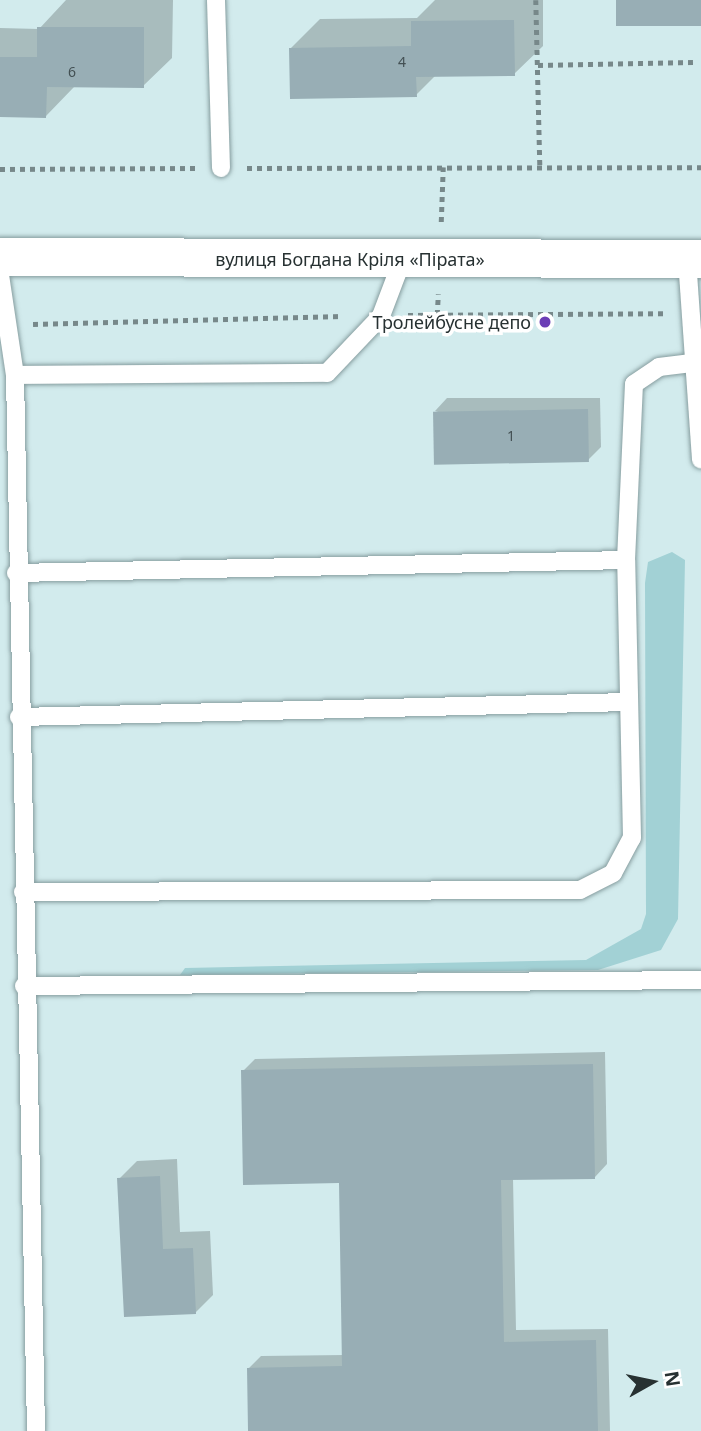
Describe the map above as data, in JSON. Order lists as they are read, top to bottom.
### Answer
{
  "streets": {
    "street": ["вулиця Богдана Кріля «Пірата»"]
  },
  "places": ["Тролейбусне депо"],
  "house_numbers": ["4", "6", "1"],
  "north": "right"
}
